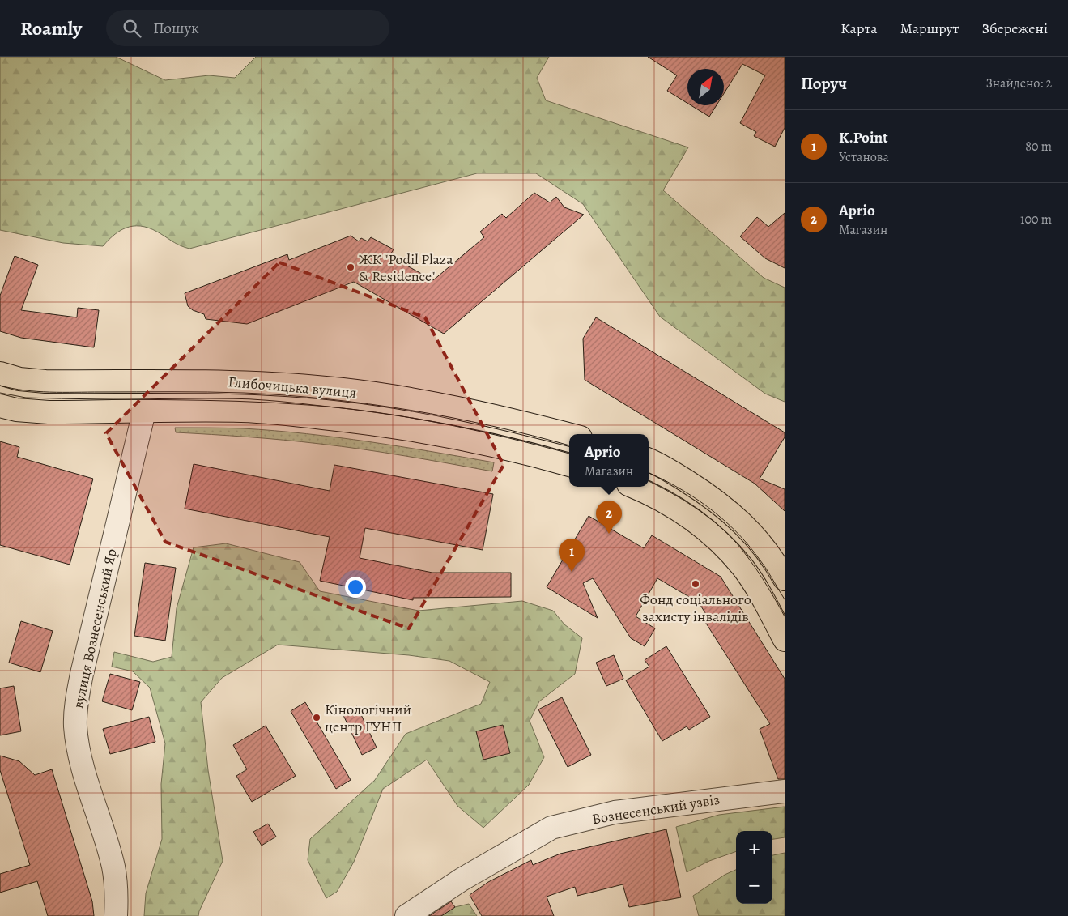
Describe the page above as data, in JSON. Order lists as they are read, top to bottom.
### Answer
{
  "streets": {
    "main road": ["Глибочицька вулиця"],
    "street": ["вулиця Вознесенський Яр", "Вознесенський узвіз"]
  },
  "crossings": [
    ["Глибочицька вулиця", "вулиця Вознесенський Яр"]
  ],
  "places": ["ЖК \"Podil Plaza & Residence\"", "Фонд соціального захисту інвалідів", "Кінологічний центр ГУНП"],
  "north": "top right",
  "page": {
    "header": "Roamly",
    "search": "Пошук",
    "nav": ["Карта", "Маршрут", "Збережені"],
    "heading": ["Поруч", "Знайдено: 2"],
    "list": [
      {
        "mark": "1",
        "name": "K.Point",
        "note": "Установа",
        "value": "80 m"
      },
      {
        "mark": "2",
        "name": "Aprio",
        "note": "Магазин",
        "value": "100 m"
      }
    ],
    "popup": ["Aprio", "Магазин"],
    "pins": ["2", "1"],
    "map_buttons": ["+", "−"]
  }
}
